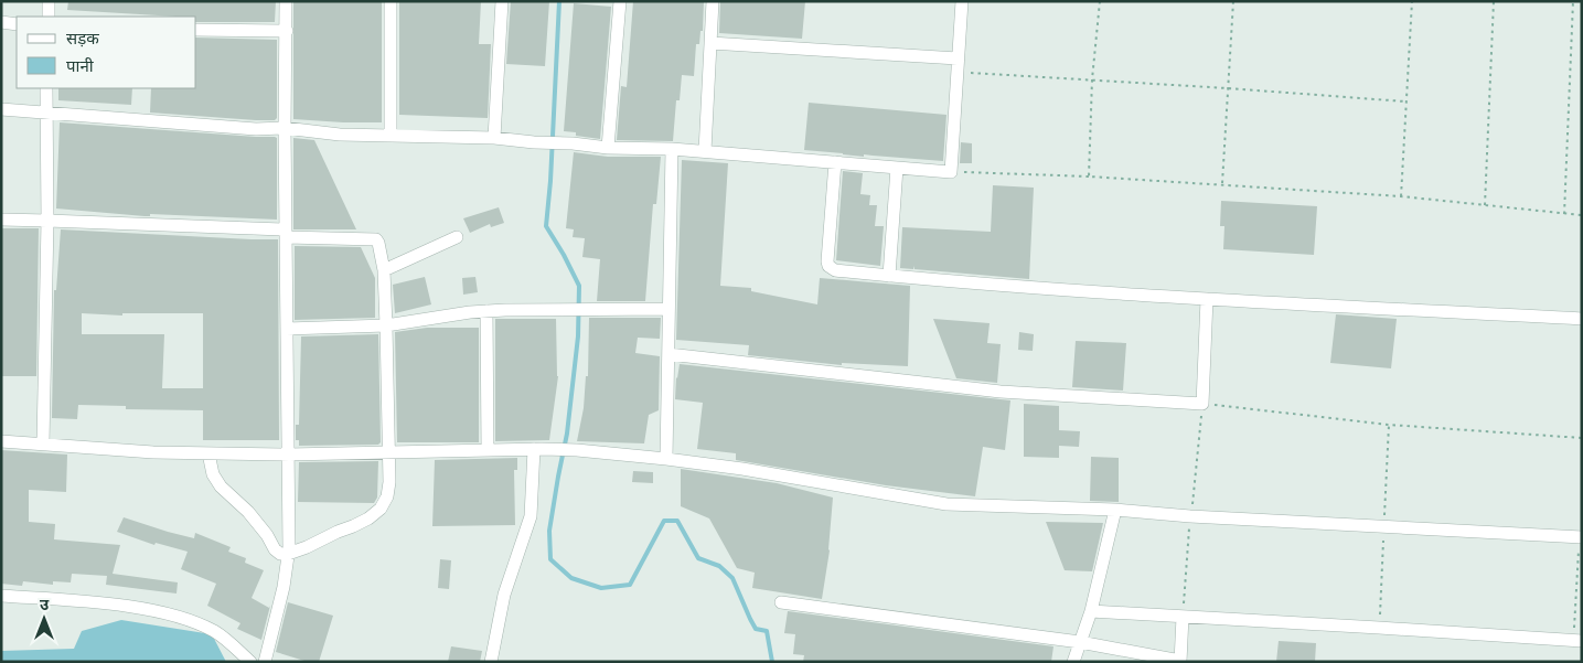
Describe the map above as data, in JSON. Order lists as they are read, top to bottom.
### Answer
{
  "legend": ["सड़क", "पानी"],
  "north": "top"
}
